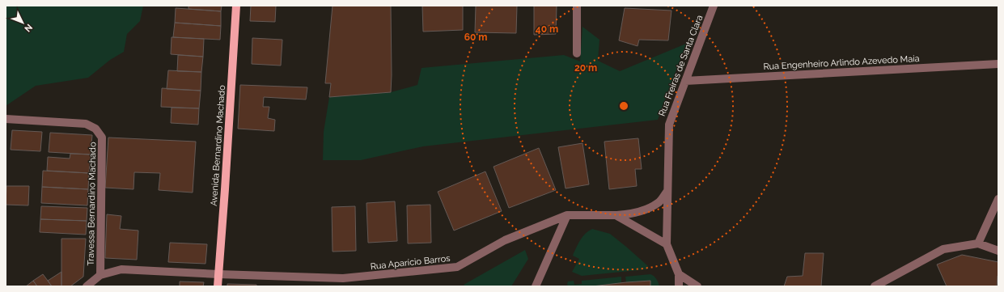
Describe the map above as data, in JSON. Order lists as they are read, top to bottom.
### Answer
{
  "streets": {
    "main road": ["Avenida Bernardino Machado"],
    "street": [
      "Rua Engenheiro Arlindo Azevedo Maia",
      "Rua Freiras de Santa Clara",
      "Travessa Bernardino Machado",
      "Rua Aparício Barros"
    ]
  },
  "crossings": [
    ["Rua Engenheiro Arlindo Azevedo Maia", "Rua Freiras de Santa Clara"],
    ["Rua Freiras de Santa Clara", "Rua Aparício Barros"],
    ["Avenida Bernardino Machado", "Travessa Bernardino Machado"],
    ["Avenida Bernardino Machado", "Rua Aparício Barros"],
    ["Travessa Bernardino Machado", "Rua Aparício Barros"]
  ],
  "north": "bottom right",
  "rings": ["40 m", "60 m", "20 m"]
}
